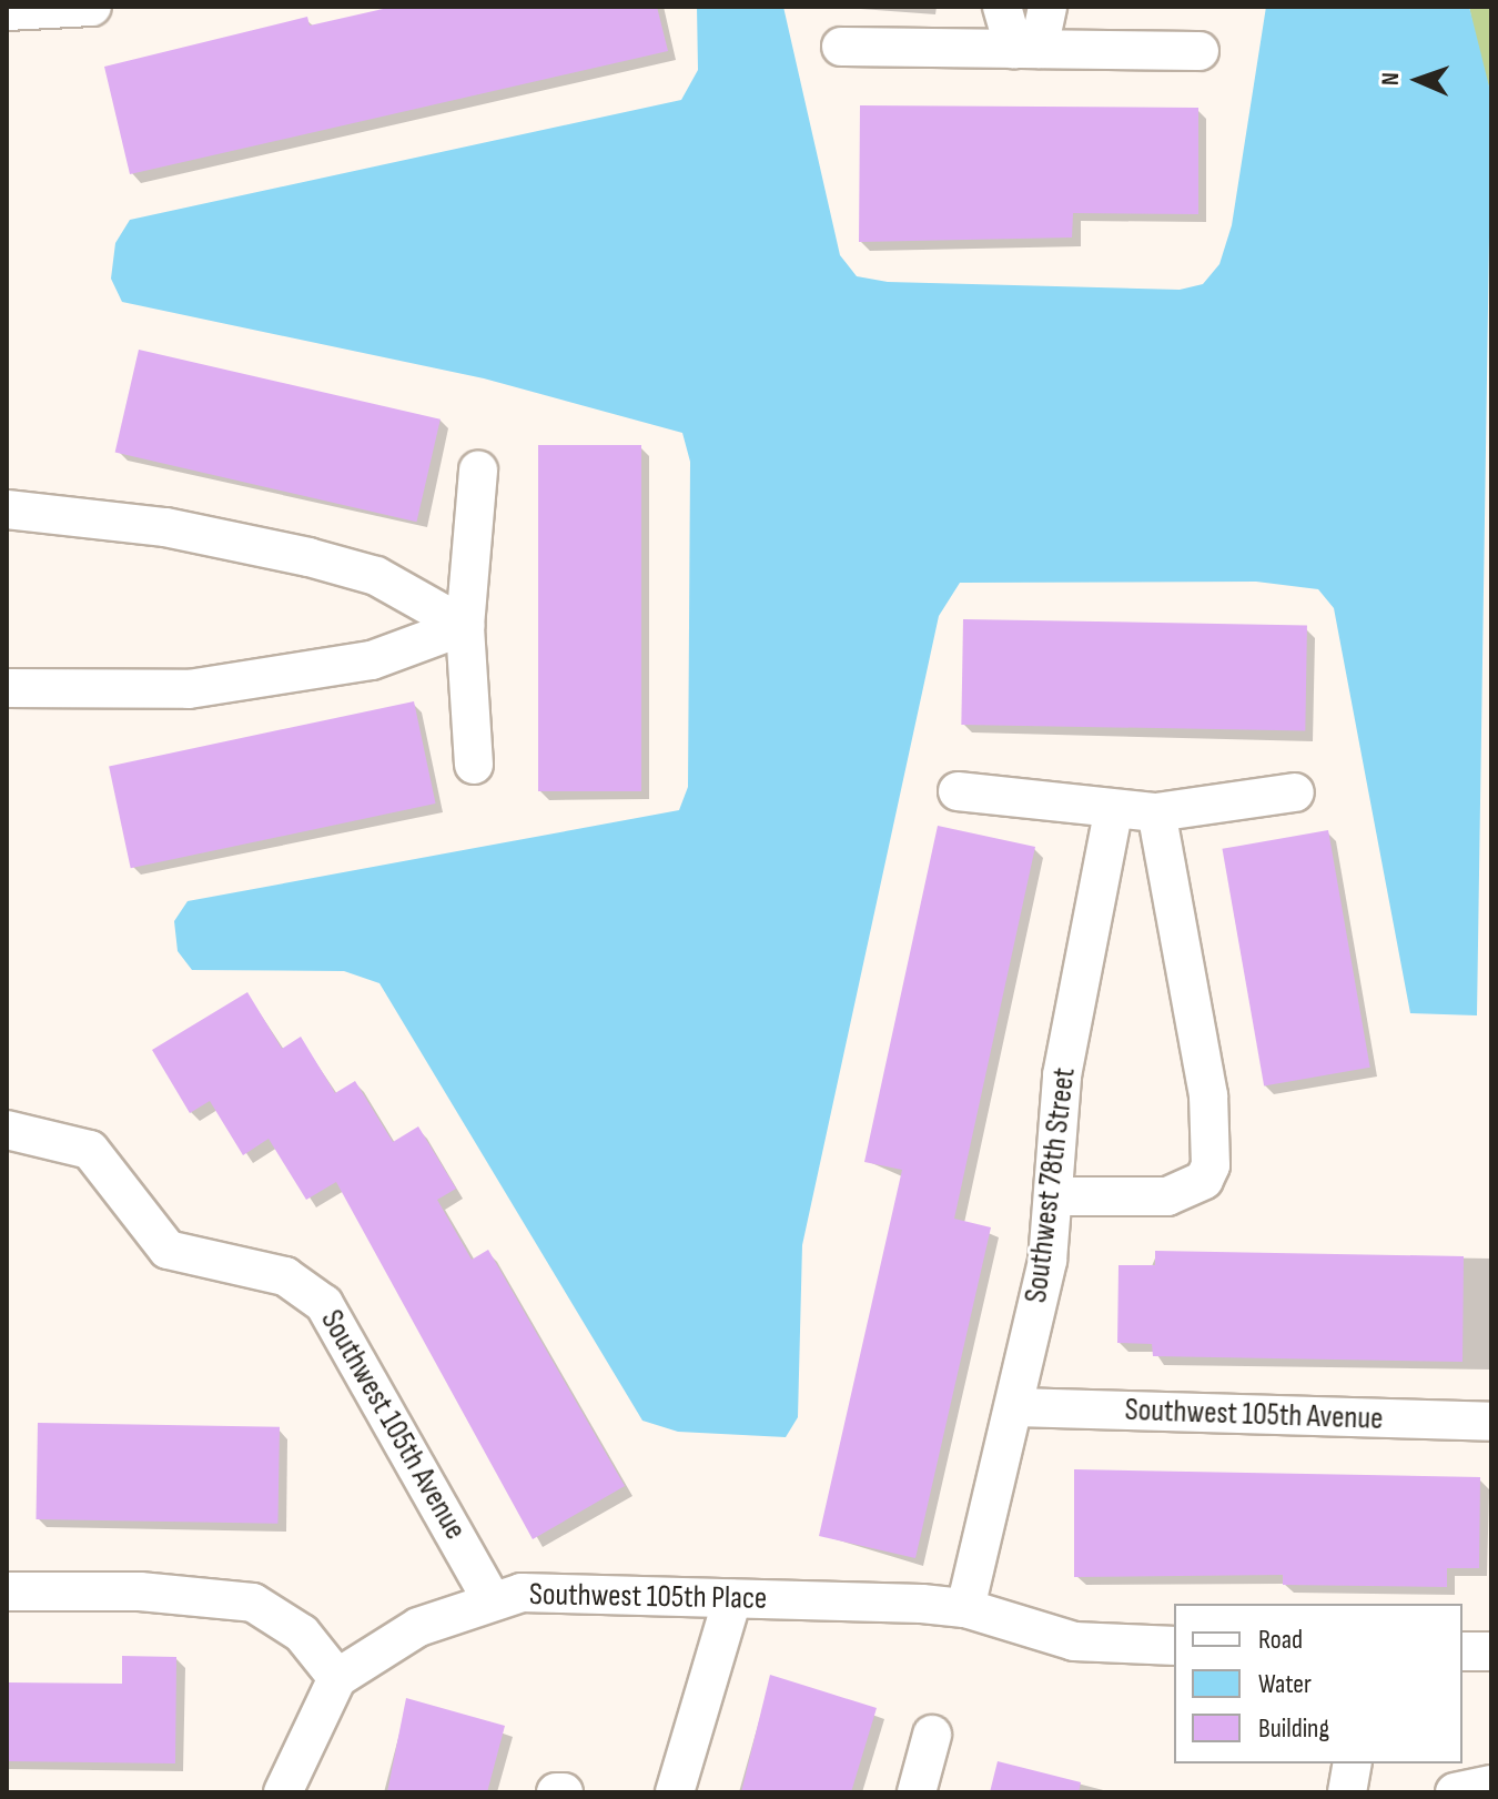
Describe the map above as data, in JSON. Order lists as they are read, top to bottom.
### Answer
{
  "streets": {
    "street": ["Southwest 78th Street", "Southwest 105th Avenue", "Southwest 105th Place"]
  },
  "crossings": [
    ["Southwest 78th Street", "Southwest 105th Avenue"],
    ["Southwest 78th Street", "Southwest 105th Place"],
    ["Southwest 105th Avenue", "Southwest 105th Place"]
  ],
  "legend": ["Road", "Water", "Building"],
  "north": "left"
}
